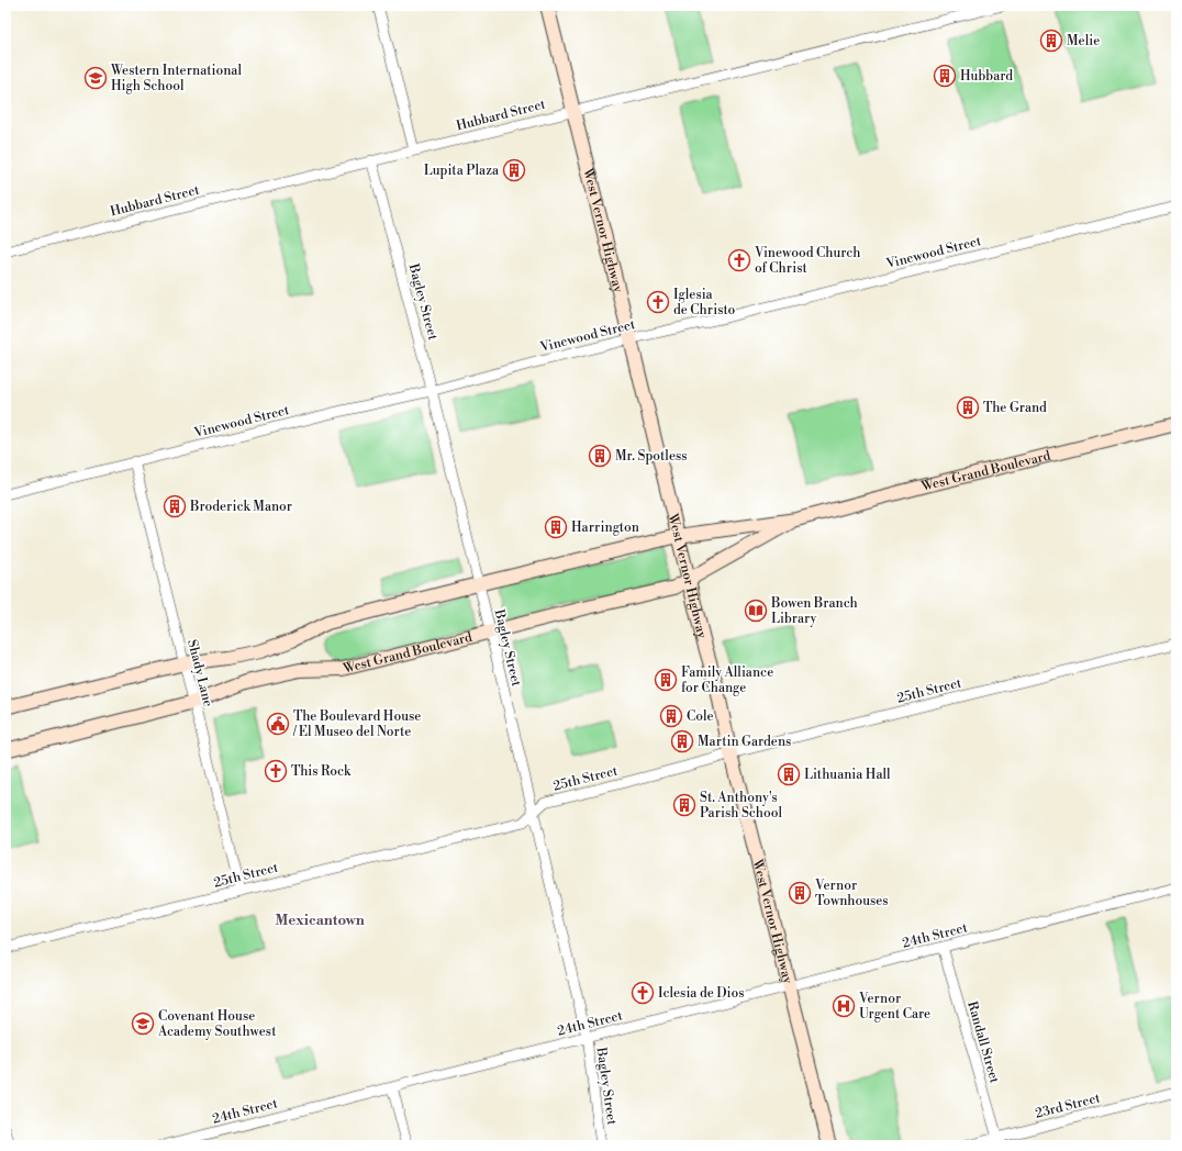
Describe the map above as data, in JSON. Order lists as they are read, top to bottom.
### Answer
{
  "streets": {
    "street": [
      "Hubbard Street",
      "West Vernor Highway",
      "Vinewood Street",
      "Bagley Street",
      "West Grand Boulevard",
      "Shady Lane",
      "25th Street",
      "24th Street",
      "Randall Street",
      "23rd Street"
    ]
  },
  "crossings": [
    ["Hubbard Street", "West Vernor Highway"],
    ["Hubbard Street", "Bagley Street"],
    ["West Vernor Highway", "Vinewood Street"],
    ["West Vernor Highway", "West Grand Boulevard"],
    ["West Vernor Highway", "25th Street"],
    ["West Vernor Highway", "24th Street"],
    ["Vinewood Street", "Bagley Street"],
    ["Vinewood Street", "Shady Lane"],
    ["Bagley Street", "West Grand Boulevard"],
    ["Bagley Street", "25th Street"],
    ["Bagley Street", "24th Street"],
    ["West Grand Boulevard", "Shady Lane"],
    ["Shady Lane", "25th Street"],
    ["24th Street", "Randall Street"],
    ["Randall Street", "23rd Street"]
  ],
  "districts": ["Mexicantown"],
  "places": {
    "building": [
      "Melie",
      "Hubbard",
      "Lupita Plaza",
      "The Grand",
      "Mr. Spotless",
      "Broderick Manor",
      "Harrington",
      "Family Alliance for Change",
      "Cole",
      "Martin Gardens",
      "Lithuania Hall",
      "St. Anthony's Parish School",
      "Vernor Townhouses"
    ],
    "school or university": ["Western International High School", "Covenant House Academy Southwest"],
    "church": [
      "Vinewood Church of Christ",
      "Iglesia de Christo",
      "This Rock",
      "Iclesia de Dios"
    ],
    "library": ["Bowen Branch Library"],
    "public building": ["The Boulevard House / El Museo del Norte"],
    "hospital": ["Vernor Urgent Care"]
  }
}
